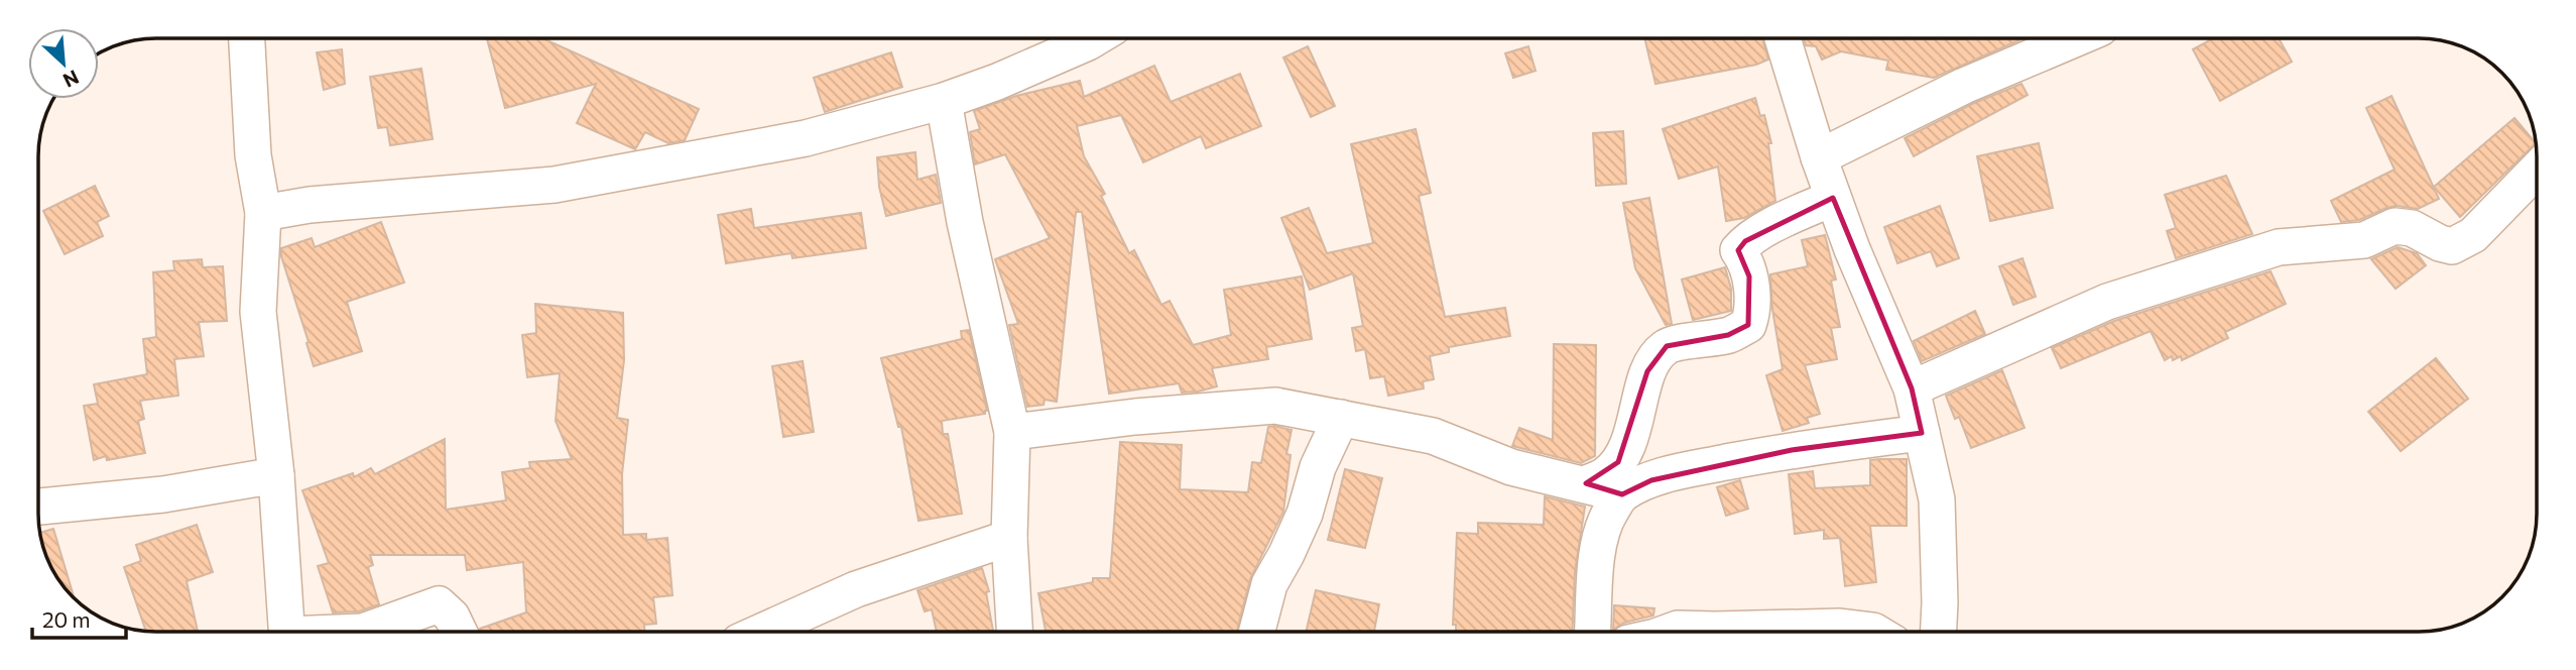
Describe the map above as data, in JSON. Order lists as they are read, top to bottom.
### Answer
{
  "scale_bar": "20 m",
  "north": "bottom right"
}
